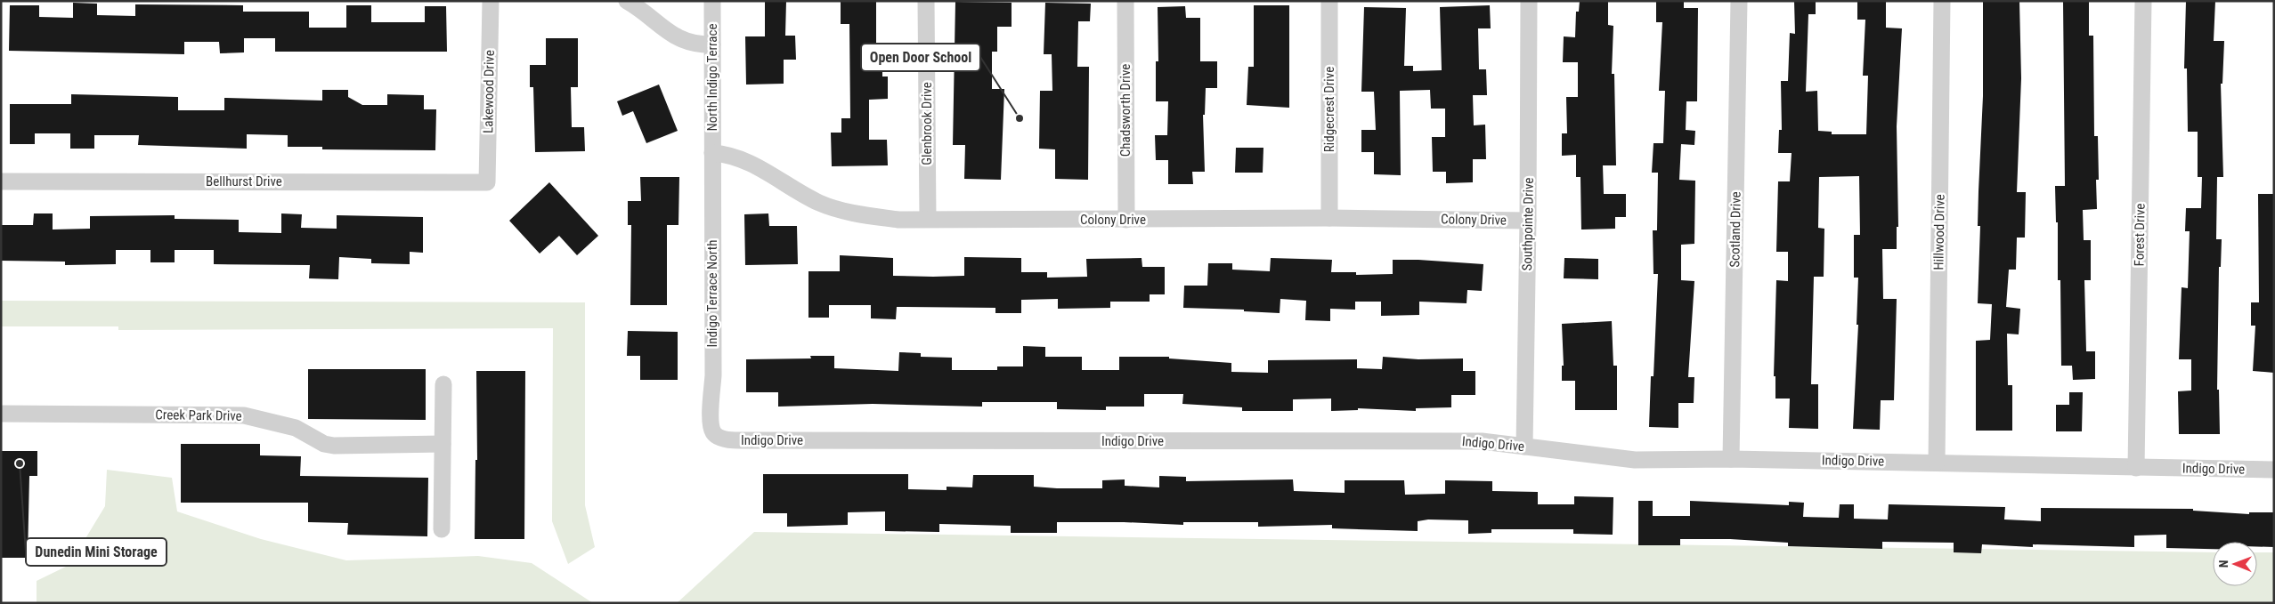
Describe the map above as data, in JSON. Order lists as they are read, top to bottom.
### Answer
{
  "streets": {
    "street": [
      "North Indigo Terrace",
      "Lakewood Drive",
      "Ridgecrest Drive",
      "Chadsworth Drive",
      "Glenbrook Drive",
      "Bellhurst Drive",
      "Colony Drive",
      "Southpointe Drive",
      "Scotland Drive",
      "Hillwood Drive",
      "Forest Drive",
      "Indigo Terrace North",
      "Creek Park Drive",
      "Indigo Drive"
    ]
  },
  "crossings": [
    ["North Indigo Terrace", "Colony Drive"],
    ["North Indigo Terrace", "Indigo Terrace North"],
    ["Lakewood Drive", "Bellhurst Drive"],
    ["Ridgecrest Drive", "Colony Drive"],
    ["Chadsworth Drive", "Colony Drive"],
    ["Glenbrook Drive", "Colony Drive"],
    ["Colony Drive", "Southpointe Drive"],
    ["Colony Drive", "Indigo Terrace North"],
    ["Southpointe Drive", "Indigo Drive"],
    ["Scotland Drive", "Indigo Drive"],
    ["Hillwood Drive", "Indigo Drive"],
    ["Forest Drive", "Indigo Drive"],
    ["Indigo Terrace North", "Indigo Drive"]
  ],
  "places": ["Open Door School", "Dunedin Mini Storage"],
  "north": "left"
}
